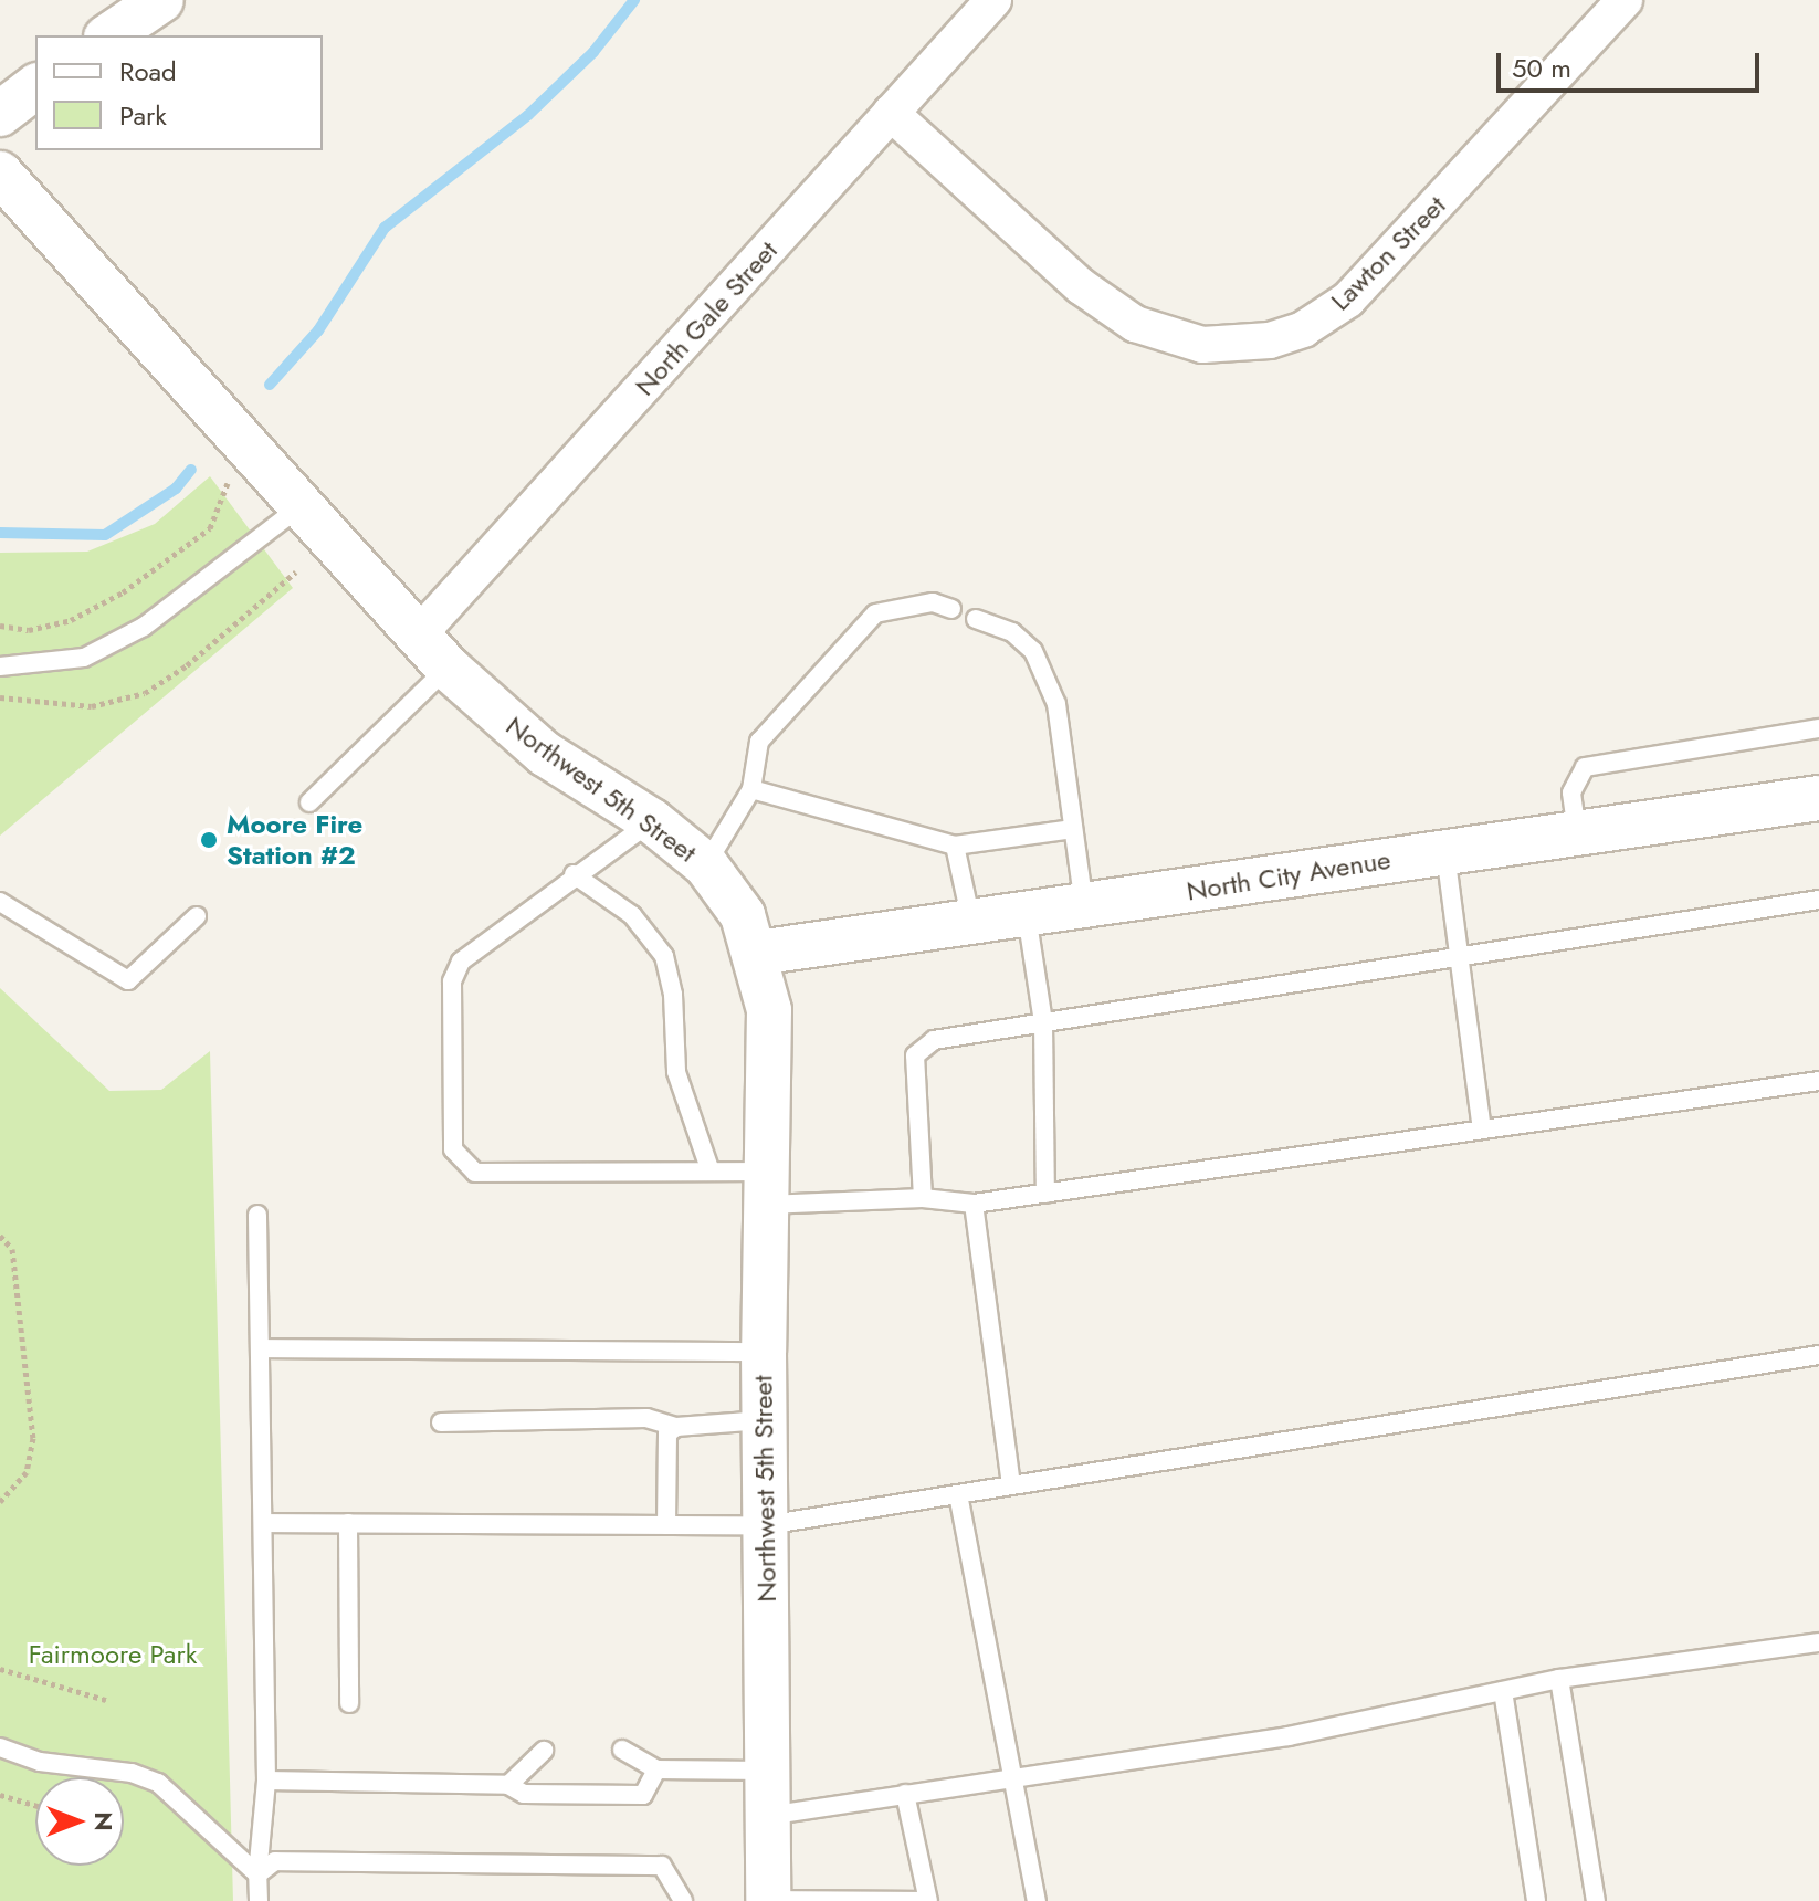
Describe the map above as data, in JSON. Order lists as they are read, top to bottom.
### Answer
{
  "streets": {
    "street": [
      "Lawton Street",
      "North Gale Street",
      "Northwest 5th Street",
      "North City Avenue"
    ]
  },
  "crossings": [
    ["Lawton Street", "North Gale Street"],
    ["North Gale Street", "Northwest 5th Street"],
    ["Northwest 5th Street", "North City Avenue"]
  ],
  "parks": ["Fairmoore Park"],
  "places": ["Moore Fire Station #2"],
  "legend": ["Road", "Park"],
  "scale_bar": "50 m",
  "north": "right"
}
